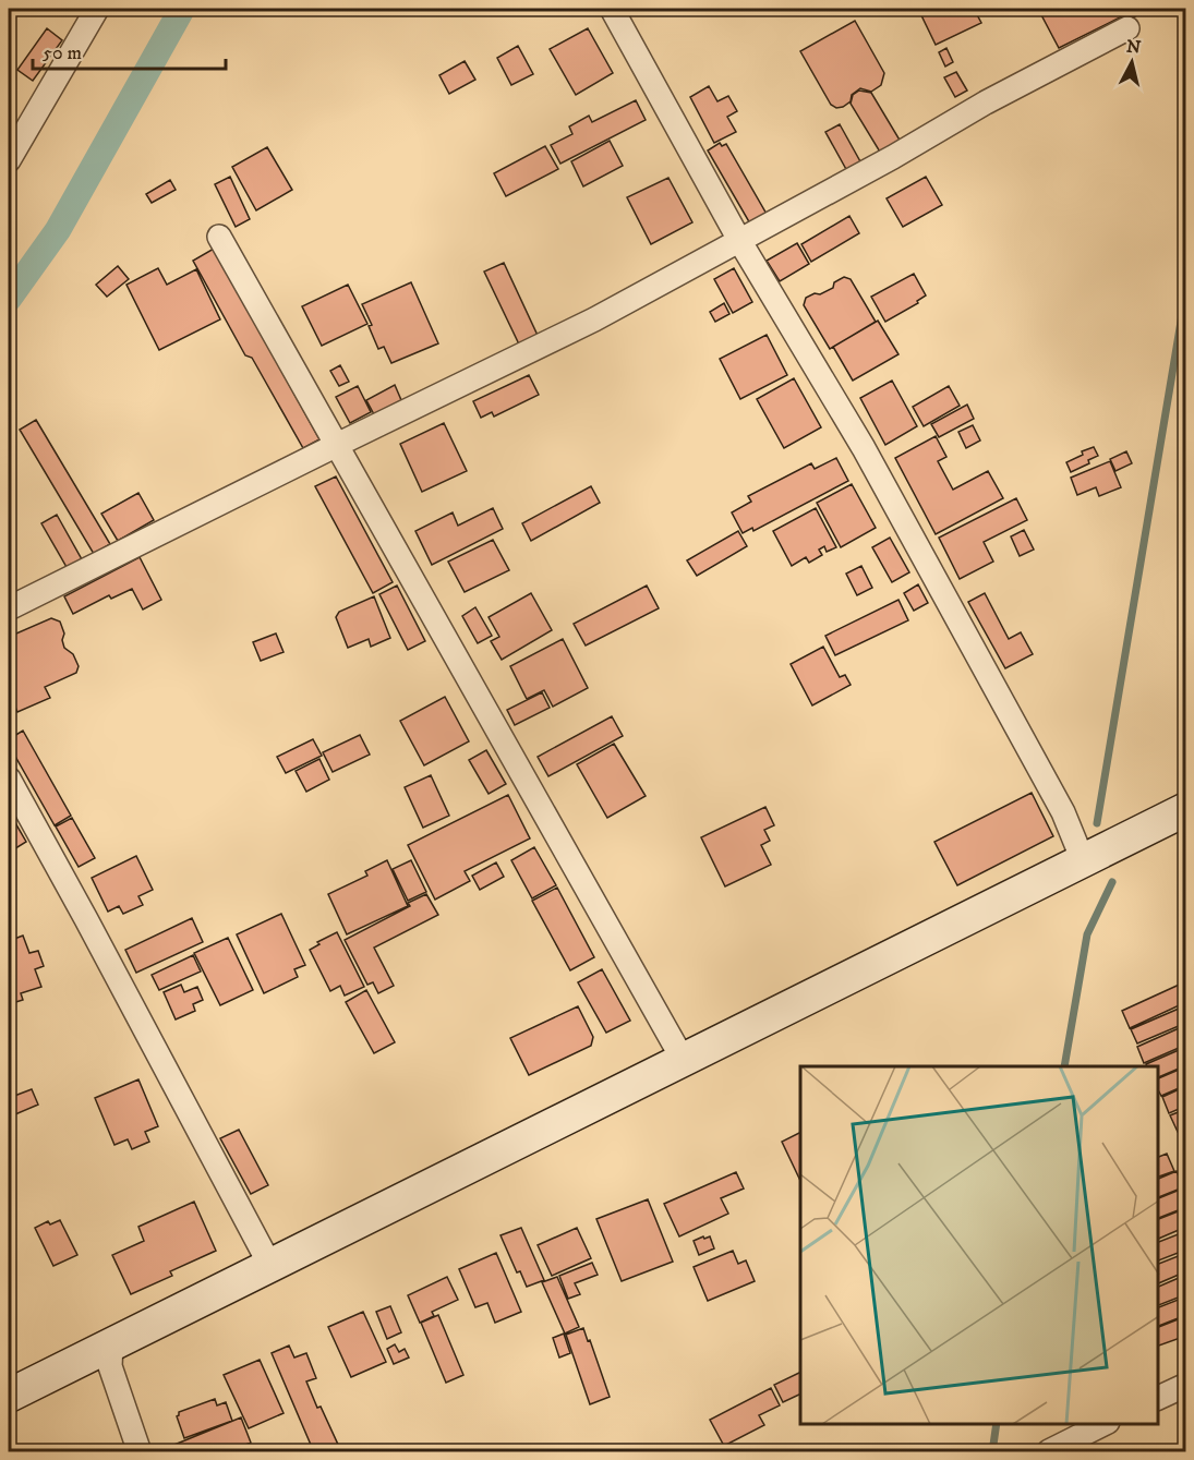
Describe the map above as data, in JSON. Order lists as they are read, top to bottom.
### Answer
{
  "scale_bar": "50 m",
  "north": "top"
}
